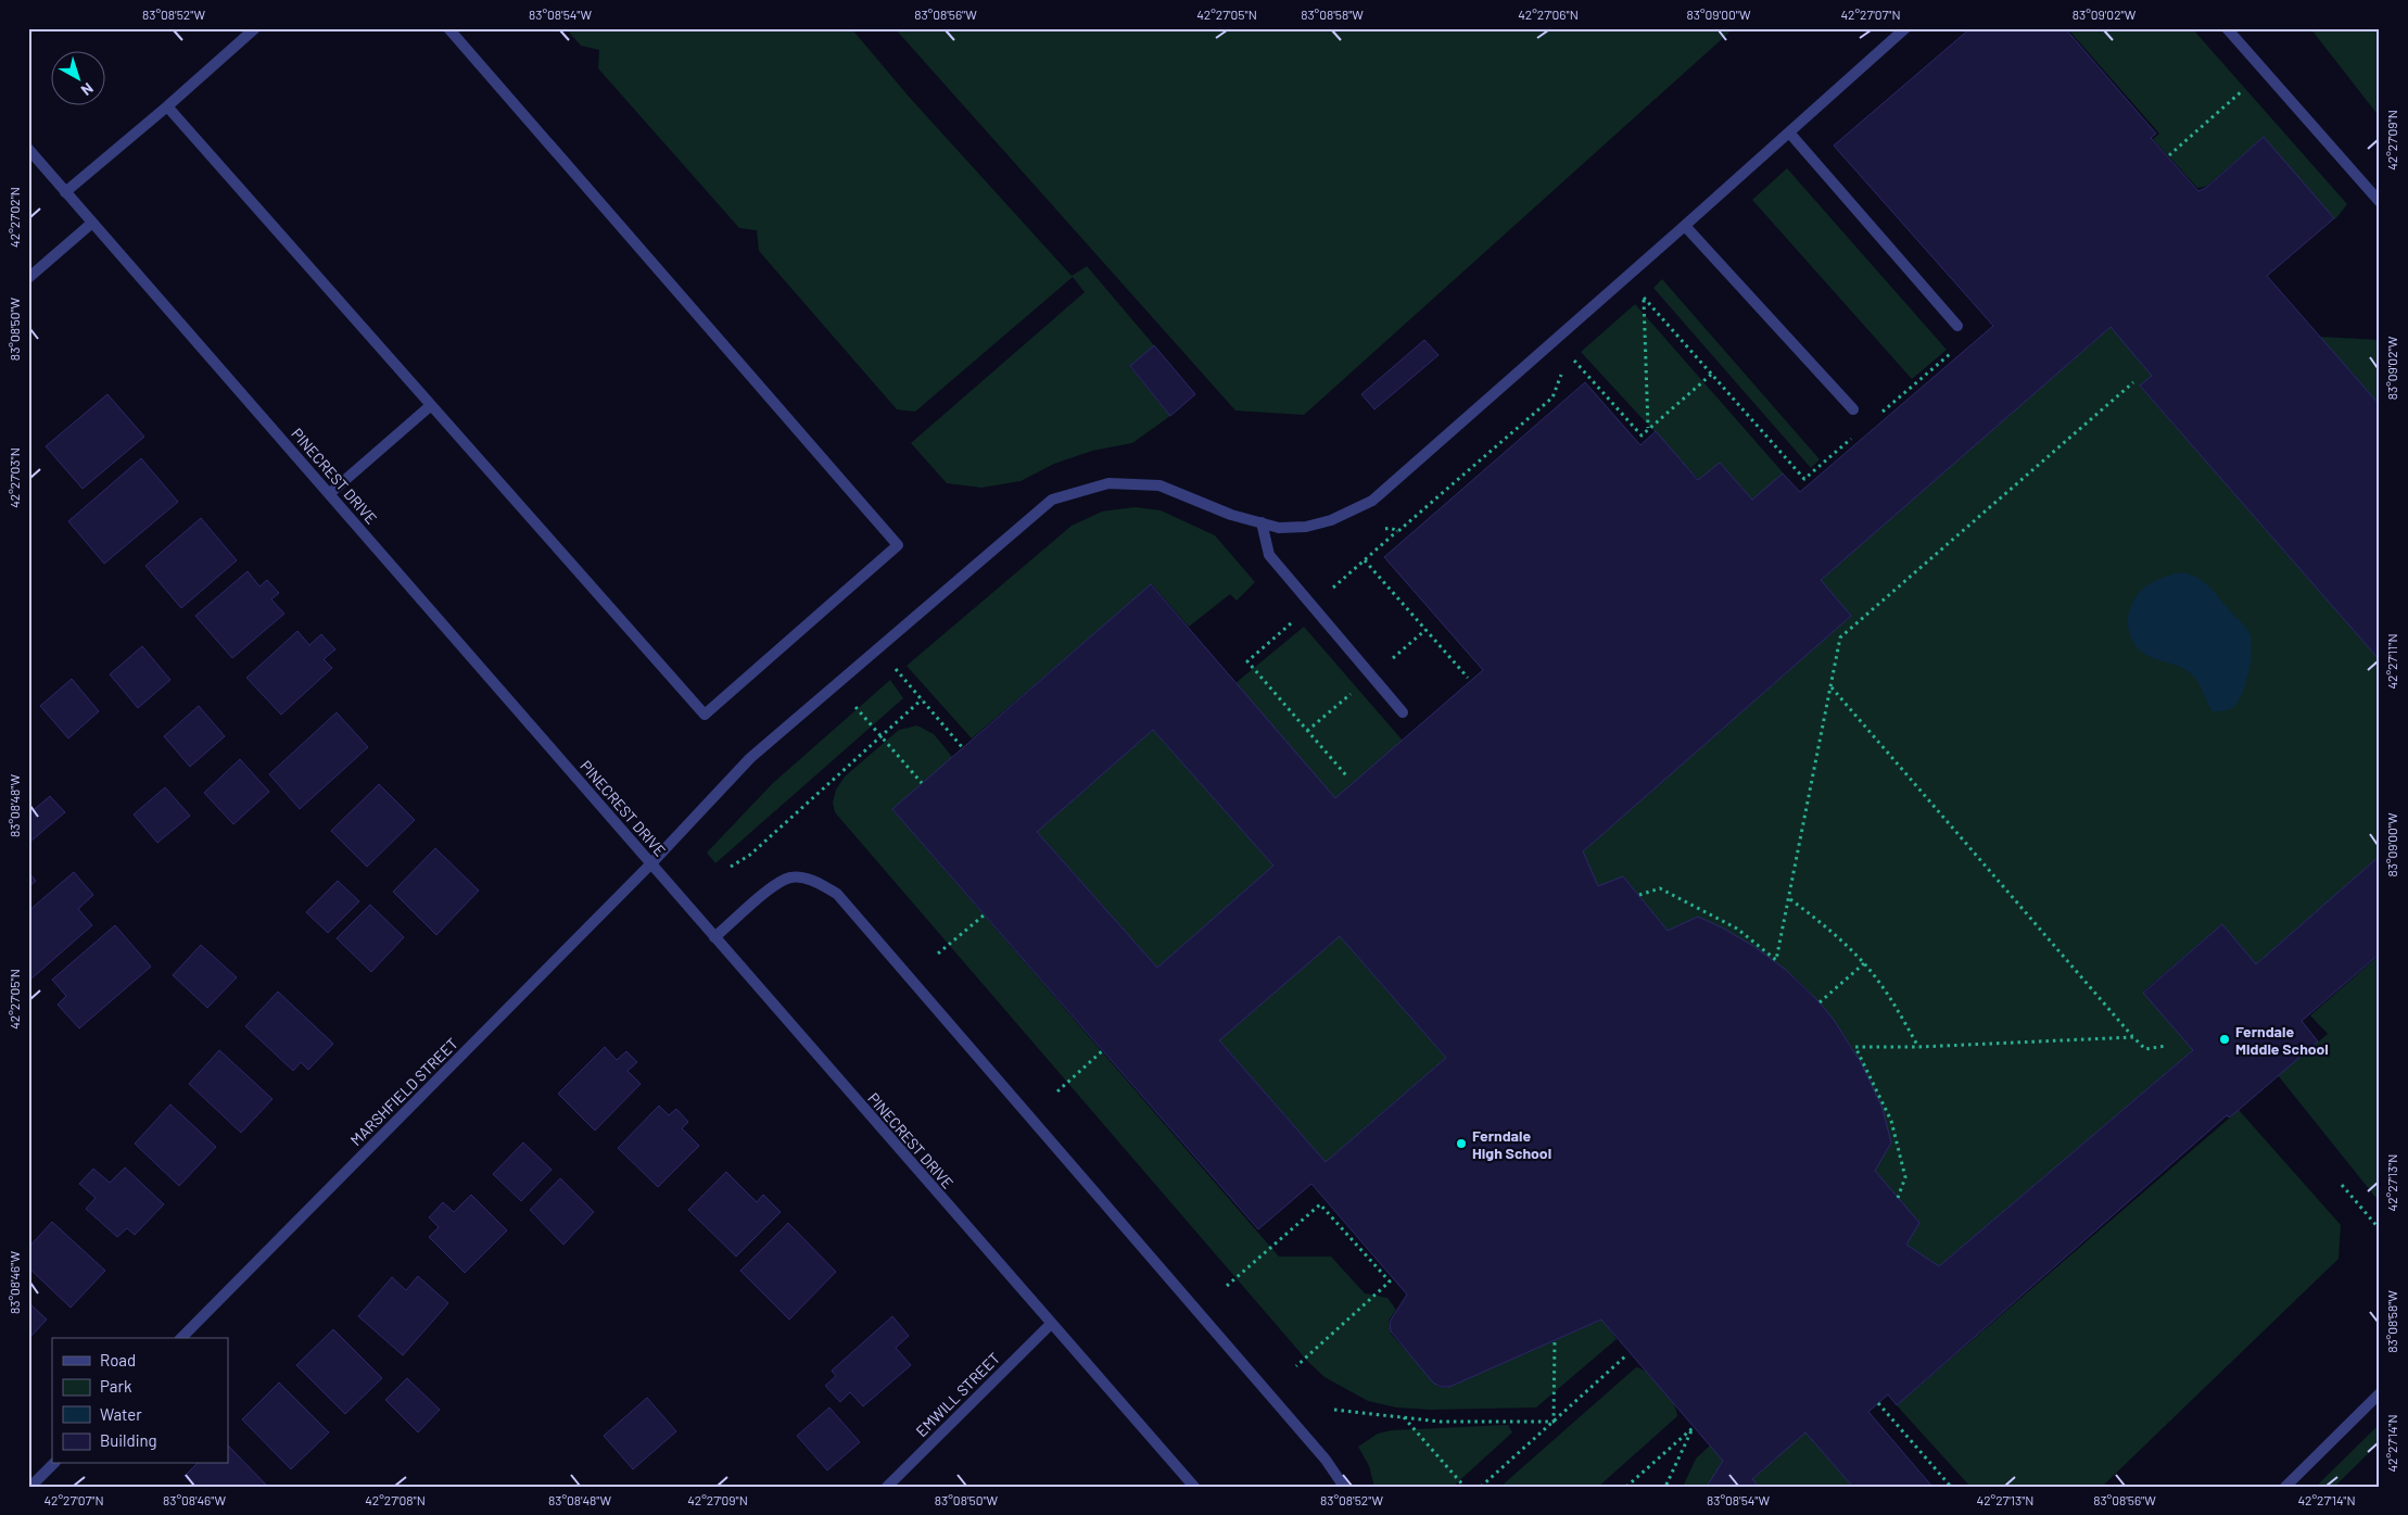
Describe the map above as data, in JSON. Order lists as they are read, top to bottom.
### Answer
{
  "streets": {
    "street": ["PINECREST DRIVE", "MARSHFIELD STREET", "EMWILL STREET"]
  },
  "crossings": [
    ["PINECREST DRIVE", "MARSHFIELD STREET"],
    ["PINECREST DRIVE", "EMWILL STREET"]
  ],
  "places": ["Ferndale Middle School", "Ferndale High School"],
  "legend": [
    "Road",
    "Park",
    "Water",
    "Building"
  ],
  "north": "bottom right",
  "coordinates": [
    "83°08'52\"W",
    "83°08'54\"W",
    "83°08'56\"W",
    "42°27'05\"N",
    "83°08'58\"W",
    "42°27'06\"N",
    "83°09'00\"W",
    "42°27'07\"N",
    "83°09'02\"W",
    "42°27'09\"N",
    "42°27'02\"N",
    "83°08'50\"W",
    "42°27'03\"N",
    "42°27'11\"N",
    "83°08'48\"W",
    "42°27'13\"N",
    "83°08'46\"W",
    "42°27'14\"N",
    "42°27'08\"N"
  ]
}
